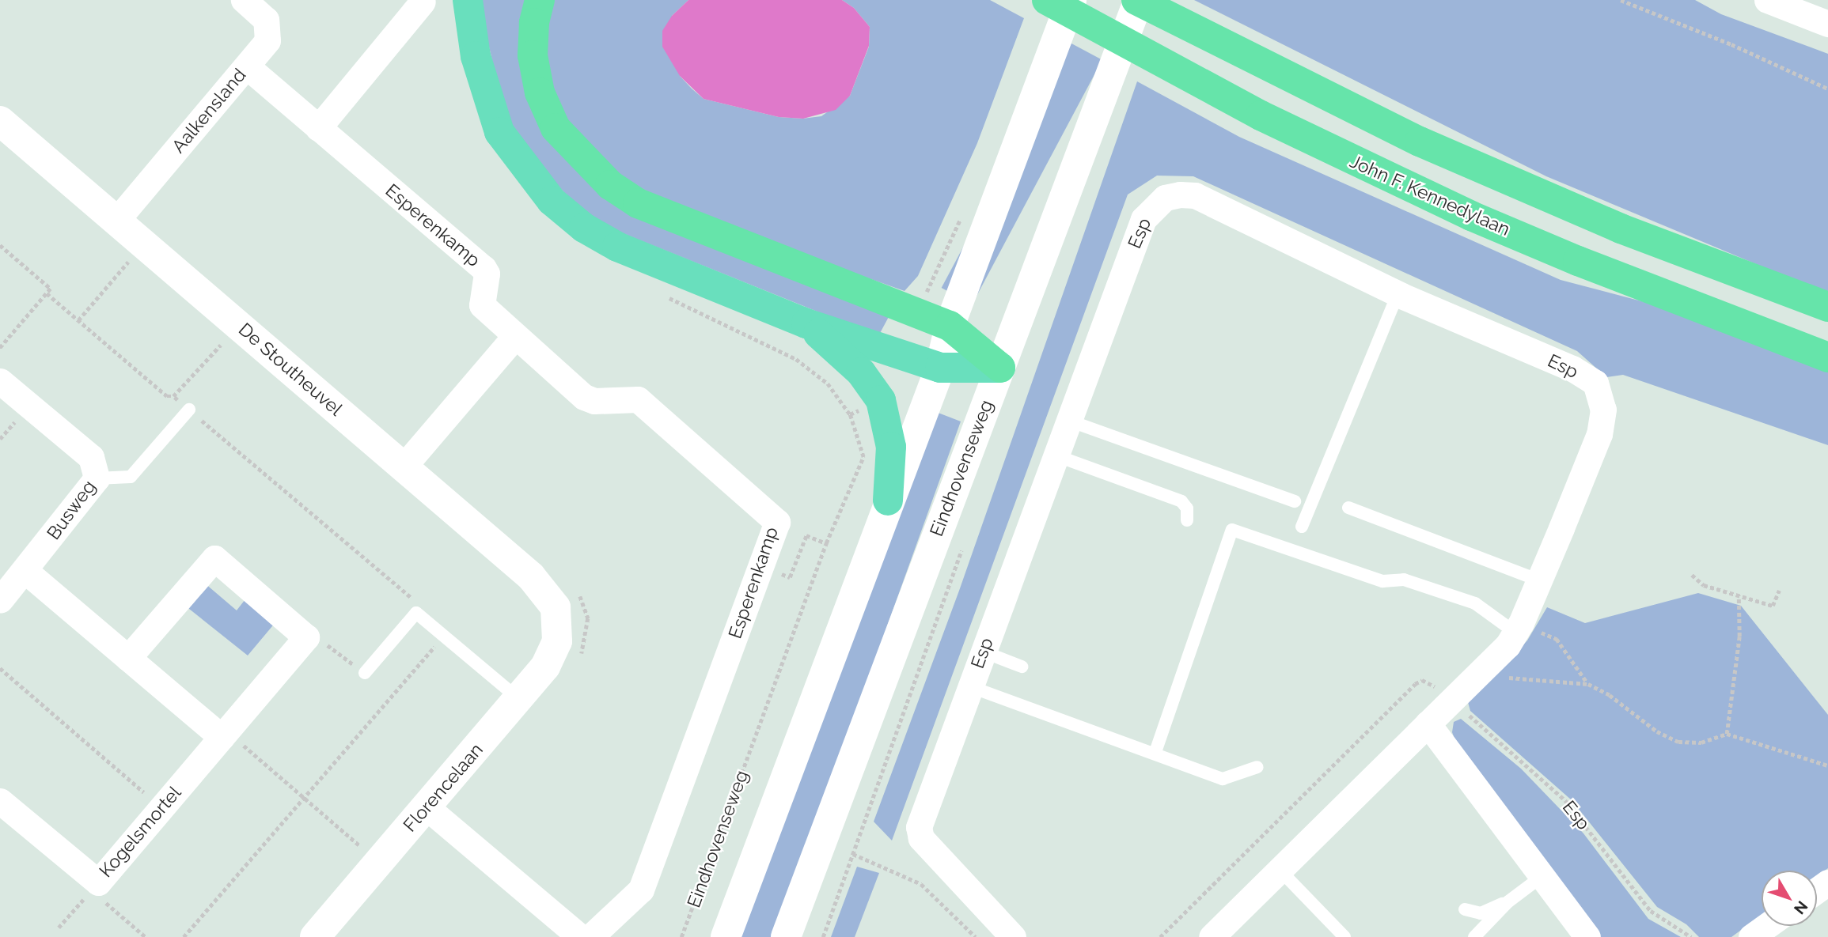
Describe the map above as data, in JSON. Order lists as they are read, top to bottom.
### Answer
{
  "streets": {
    "highway": ["John F. Kennedylaan"],
    "main road": ["De Stoutheuvel", "Eindhovenseweg", "Florencelaan"],
    "street": [
      "Aalkensland",
      "Esperenkamp",
      "Esp",
      "Busweg",
      "Kogelsmortel"
    ]
  },
  "crossings": [
    ["Aalkensland", "Esperenkamp"],
    ["Aalkensland", "De Stoutheuvel"],
    ["De Stoutheuvel", "Florencelaan"]
  ],
  "north": "bottom right"
}
